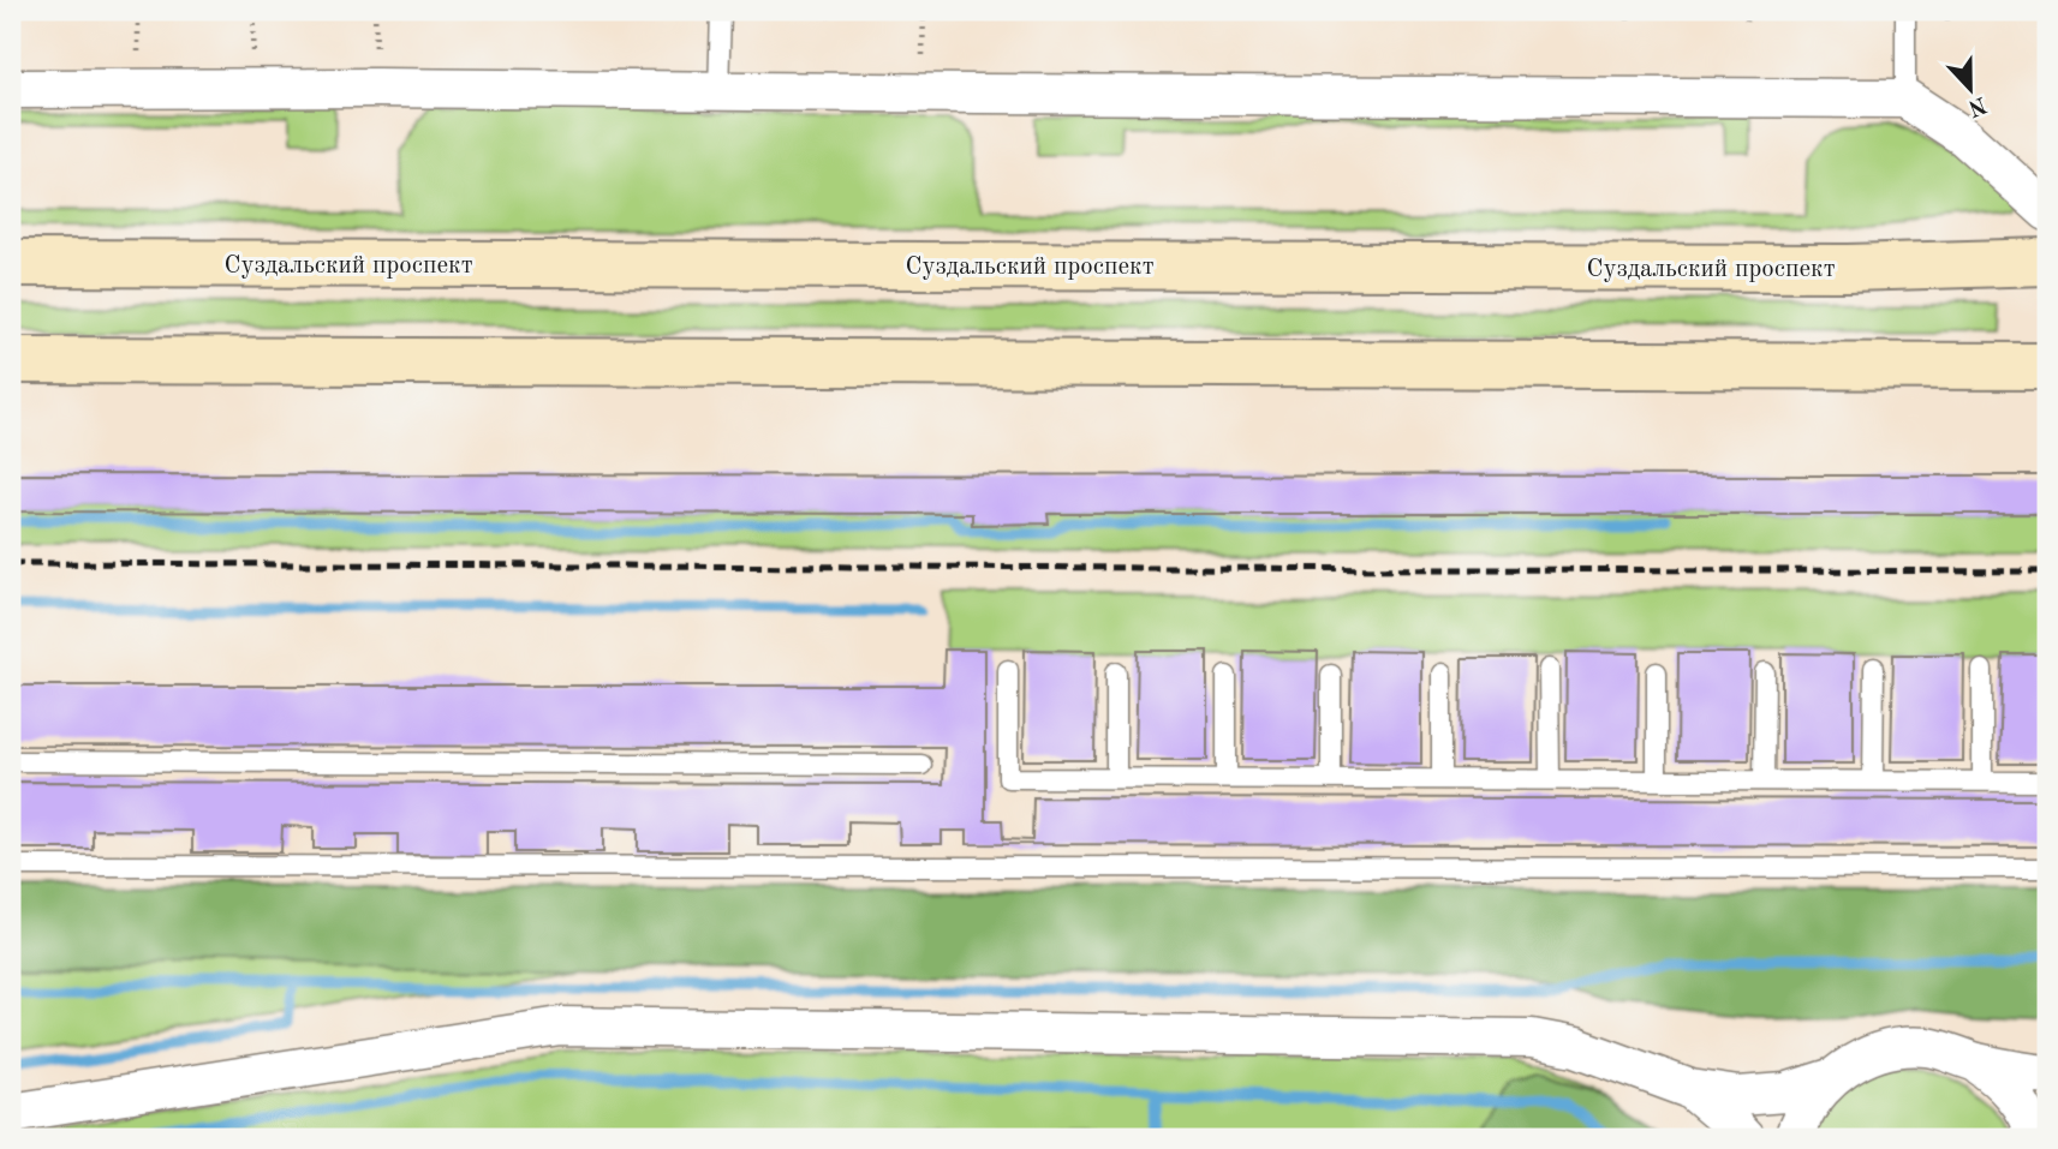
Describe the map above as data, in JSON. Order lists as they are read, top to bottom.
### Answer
{
  "streets": {
    "main road": ["Суздальский проспект"]
  },
  "north": "bottom"
}
